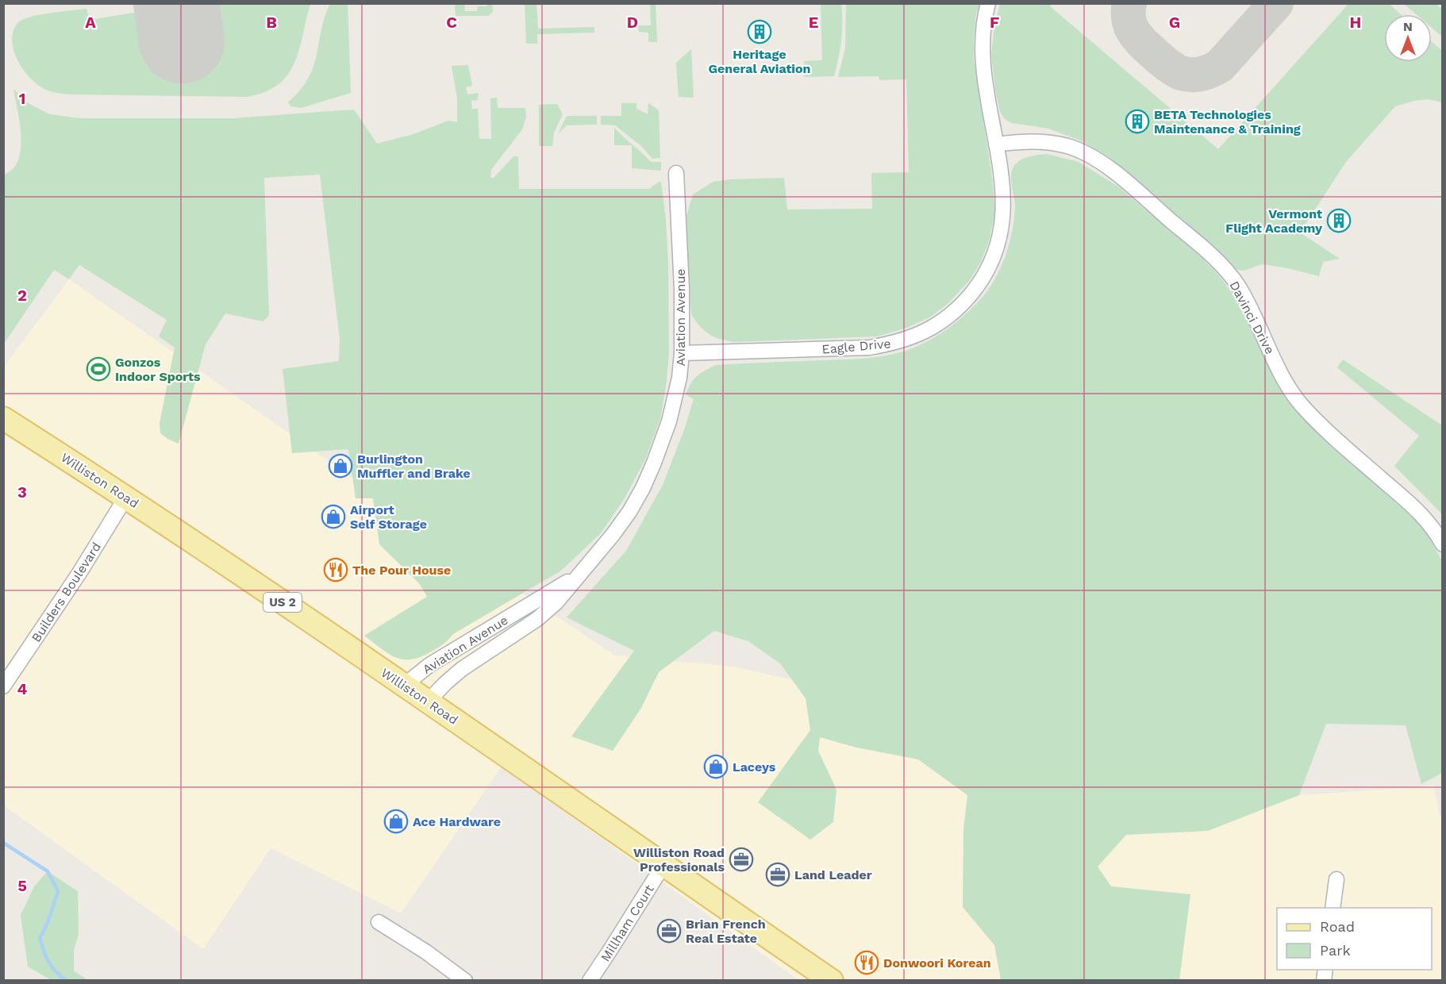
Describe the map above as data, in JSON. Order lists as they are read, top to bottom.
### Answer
{
  "streets": {
    "main road": ["Williston Road", "US 2"],
    "street": [
      "Aviation Avenue",
      "Davinci Drive",
      "Eagle Drive",
      "Builders Boulevard",
      "Millham Court"
    ]
  },
  "crossings": [
    ["Aviation Avenue", "Eagle Drive"],
    ["Aviation Avenue", "Williston Road"],
    ["Davinci Drive", "Eagle Drive"],
    ["Williston Road", "Builders Boulevard"],
    ["Williston Road", "Millham Court"]
  ],
  "places": {
    "building": ["Heritage General Aviation", "BETA Technologies Maintenance & Training", "Vermont Flight Academy"],
    "sports": ["Gonzos Indoor Sports"],
    "shop": [
      "Burlington Muffler and Brake",
      "Airport Self Storage",
      "Laceys",
      "Ace Hardware"
    ],
    "restaurant": ["The Pour House", "Donwoori Korean"],
    "office": ["Williston Road Professionals", "Land Leader", "Brian French Real Estate"]
  },
  "legend": ["Road", "Park"],
  "north": "top",
  "grid": {
    "columns": [
      "A",
      "B",
      "C",
      "D",
      "E",
      "F",
      "G",
      "H"
    ],
    "rows": [
      "1",
      "2",
      "3",
      "4",
      "5"
    ]
  }
}
